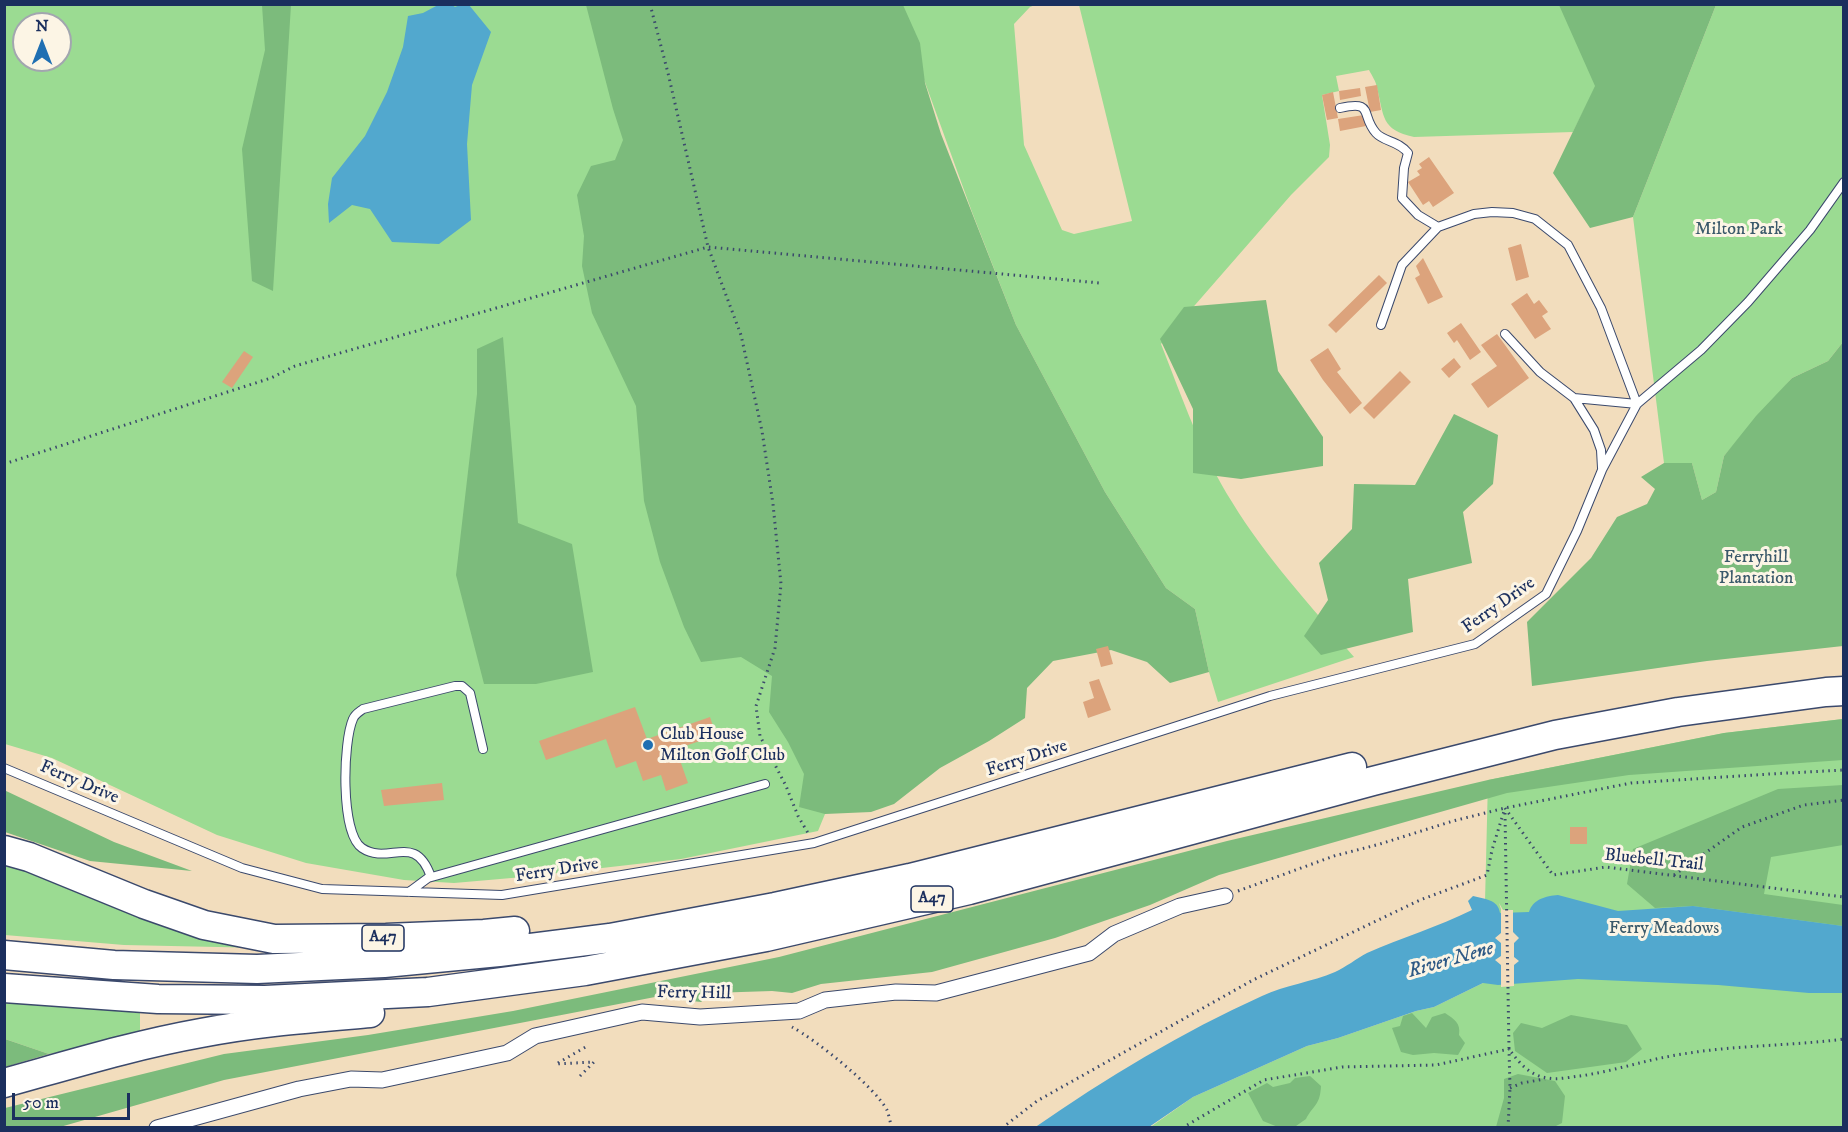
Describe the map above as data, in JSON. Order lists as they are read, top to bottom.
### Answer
{
  "streets": {
    "highway": ["A47"],
    "street": ["Ferry Hill"],
    "lane": ["Ferry Drive"],
    "path": ["Bluebell Trail"]
  },
  "water": ["River Nene"],
  "parks": ["Milton Park", "Ferryhill Plantation", "Ferry Meadows"],
  "places": ["Club House Milton Golf Club"],
  "scale_bar": "50 m",
  "north": "top"
}
